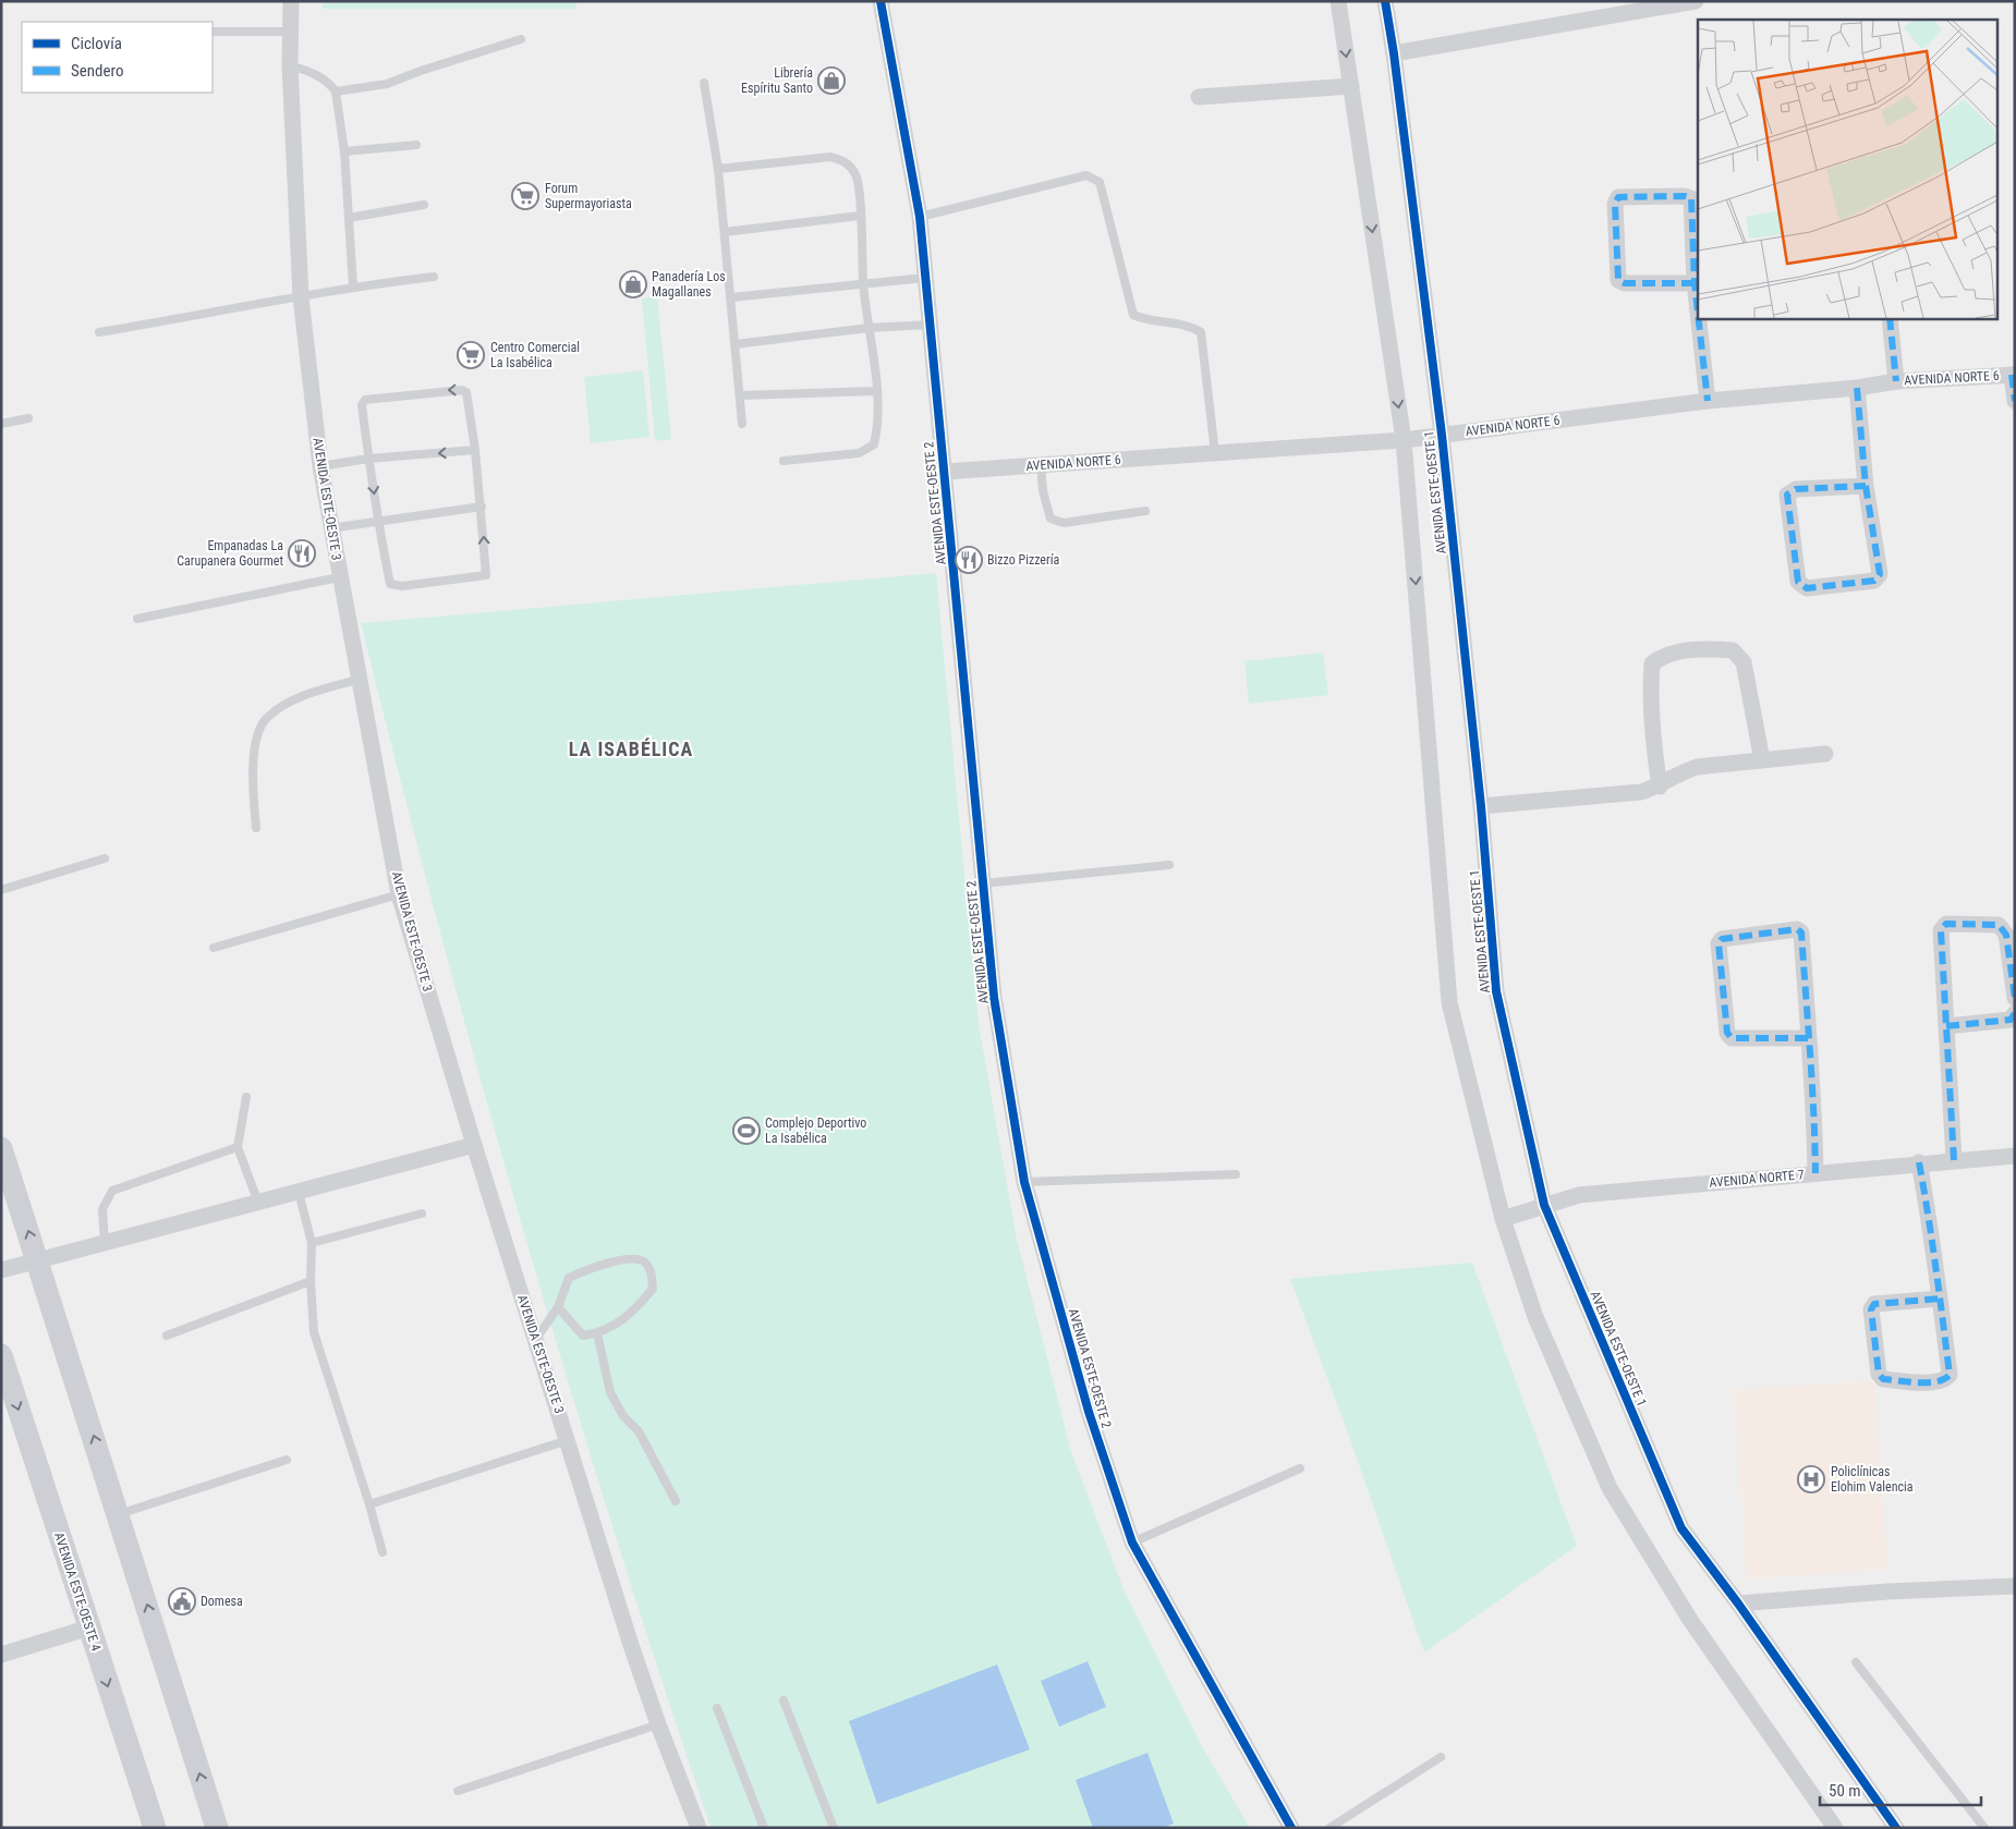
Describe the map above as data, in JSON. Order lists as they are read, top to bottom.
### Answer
{
  "streets": {
    "main road": ["AVENIDA ESTE-OESTE 4"],
    "street": [
      "AVENIDA NORTE 6",
      "AVENIDA ESTE-OESTE 1",
      "AVENIDA ESTE-OESTE 3",
      "AVENIDA ESTE-OESTE 2",
      "AVENIDA NORTE 7"
    ]
  },
  "crossings": [
    ["AVENIDA NORTE 6", "AVENIDA ESTE-OESTE 1"],
    ["AVENIDA NORTE 6", "AVENIDA ESTE-OESTE 2"],
    ["AVENIDA ESTE-OESTE 1", "AVENIDA NORTE 7"]
  ],
  "districts": ["LA ISABÉLICA"],
  "places": {
    "shop": ["Librería Espíritu Santo", "Panadería Los Magallanes"],
    "supermarket": ["Forum Supermayoriasta", "Centro Comercial La Isabélica"],
    "restaurant": ["Empanadas La Carupanera Gourmet", "Bizzo Pizzería"],
    "sports": ["Complejo Deportivo La Isabélica"],
    "hospital": ["Policlínicas Elohim Valencia"],
    "public building": ["Domesa"]
  },
  "legend": ["Ciclovía", "Sendero"],
  "scale_bar": "50 m"
}
